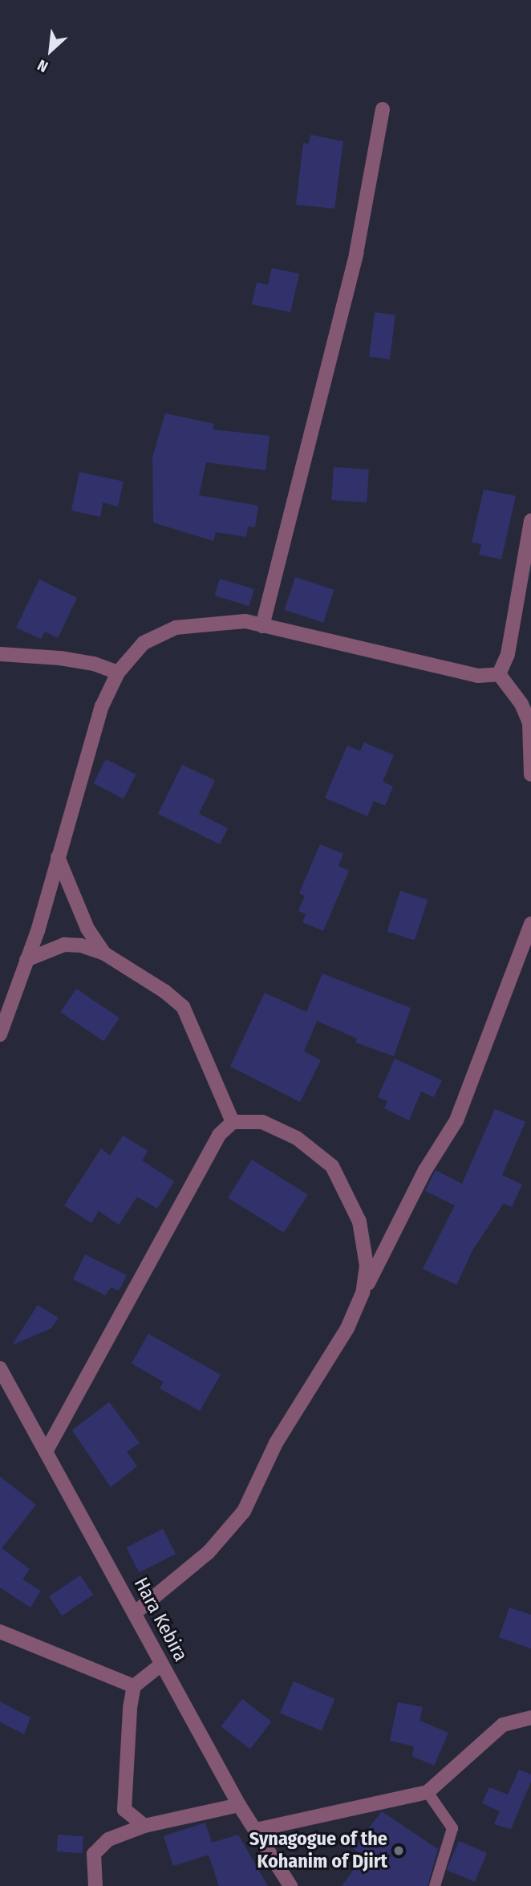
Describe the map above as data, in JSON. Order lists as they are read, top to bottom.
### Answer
{
  "streets": {
    "street": ["Hara Kebira"]
  },
  "places": ["Synagogue of the Kohanim of Djirt"],
  "north": "bottom left"
}
